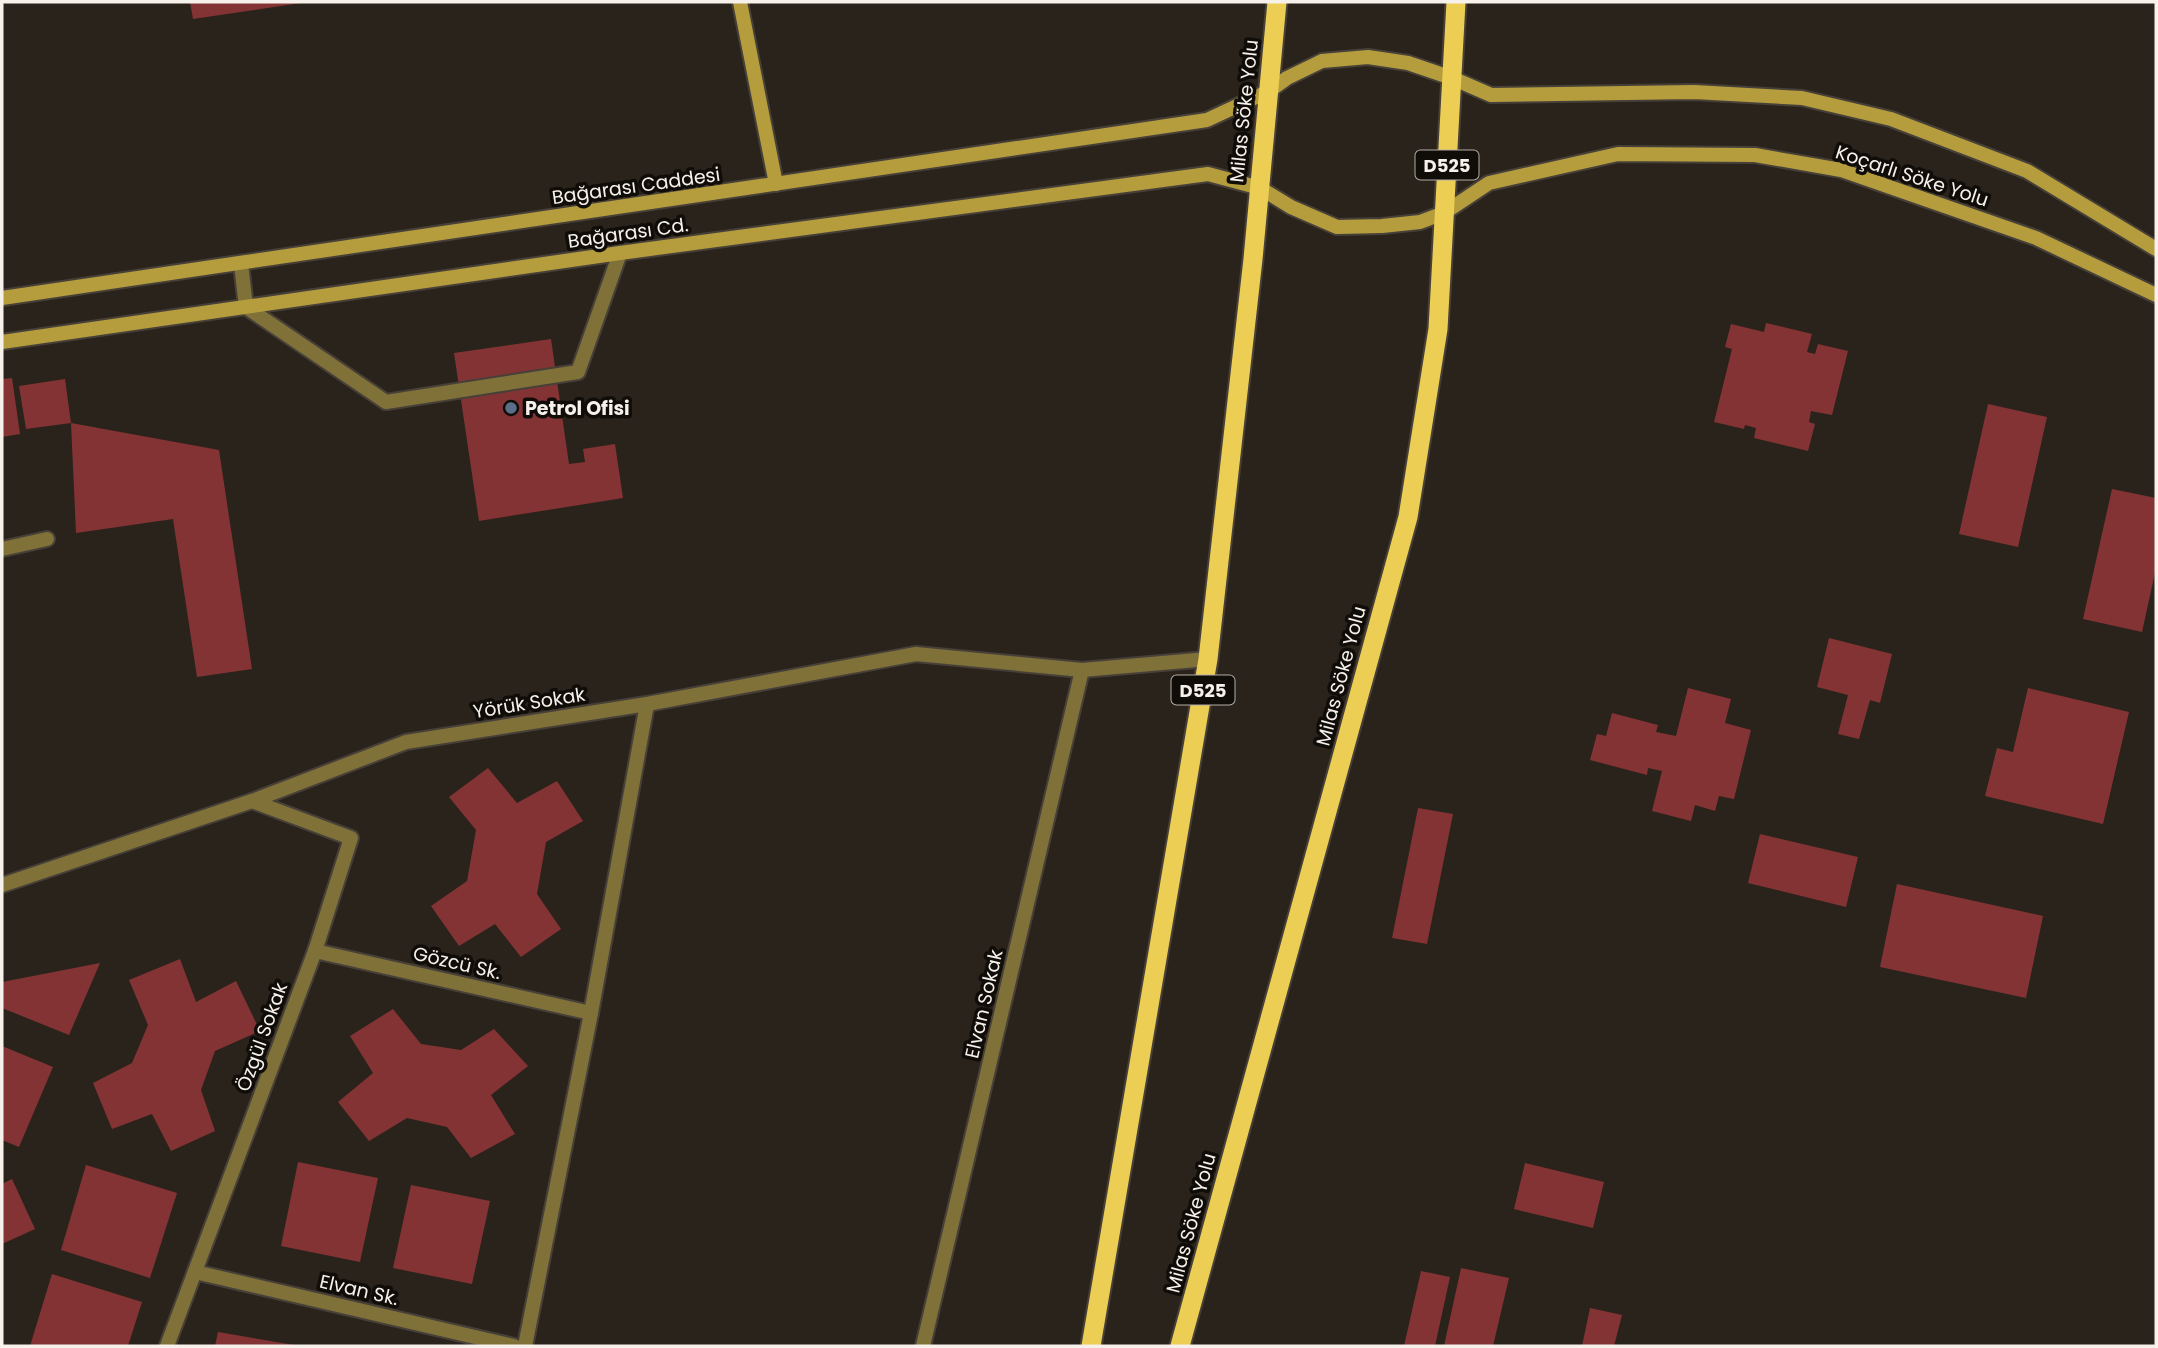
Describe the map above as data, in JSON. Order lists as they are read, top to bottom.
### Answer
{
  "streets": {
    "highway": ["Milas Söke Yolu", "D525"],
    "main road": ["Koçarlı Söke Yolu", "Bağarası Caddesi", "Bağarası Cd."],
    "street": [
      "Yörük Sokak",
      "Gözcü Sk.",
      "Elvan Sokak",
      "Özgül Sokak",
      "Elvan Sk."
    ]
  },
  "crossings": [
    ["Milas Söke Yolu", "Koçarlı Söke Yolu"],
    ["Milas Söke Yolu", "Bağarası Caddesi"],
    ["Milas Söke Yolu", "Bağarası Cd."],
    ["Milas Söke Yolu", "Yörük Sokak"],
    ["Koçarlı Söke Yolu", "Bağarası Caddesi"],
    ["Koçarlı Söke Yolu", "Bağarası Cd."],
    ["Bağarası Caddesi", "Bağarası Cd."],
    ["Yörük Sokak", "Elvan Sokak"],
    ["Yörük Sokak", "Özgül Sokak"],
    ["Gözcü Sk.", "Özgül Sokak"],
    ["Özgül Sokak", "Elvan Sk."]
  ],
  "places": ["Petrol Ofisi"]
}
